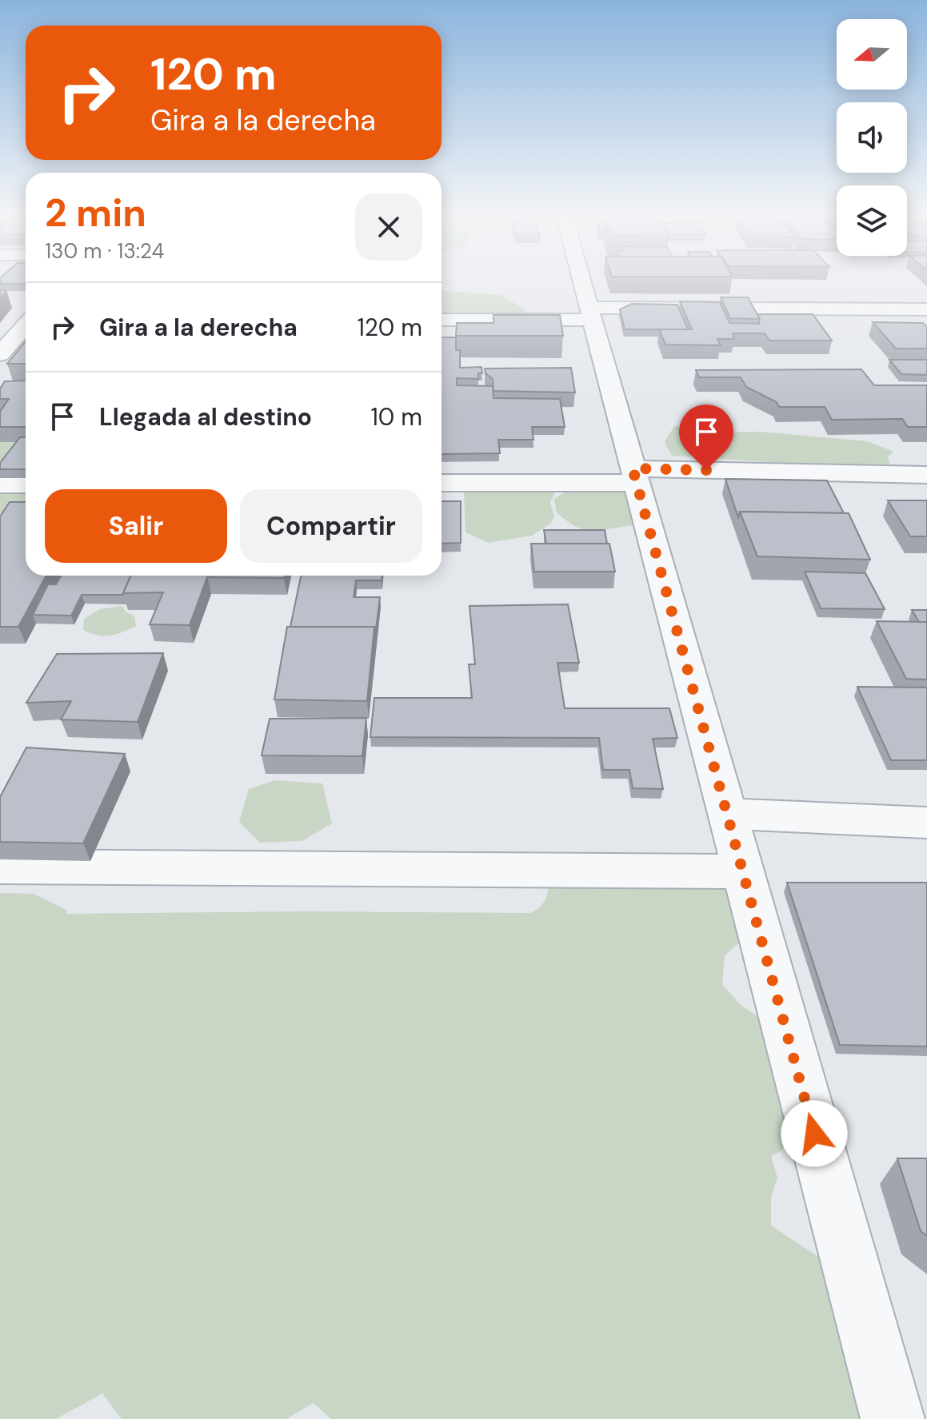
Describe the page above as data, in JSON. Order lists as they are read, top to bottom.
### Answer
{
  "north": "left",
  "page": {
    "turn": ["120 m", "Gira a la derecha"],
    "heading": ["2 min", "130 m · 13:24"],
    "list": [
      {
        "name": "Gira a la derecha",
        "value": "120 m"
      },
      {
        "name": "Llegada al destino",
        "value": "10 m"
      }
    ],
    "buttons": ["Salir", "Compartir"]
  }
}
